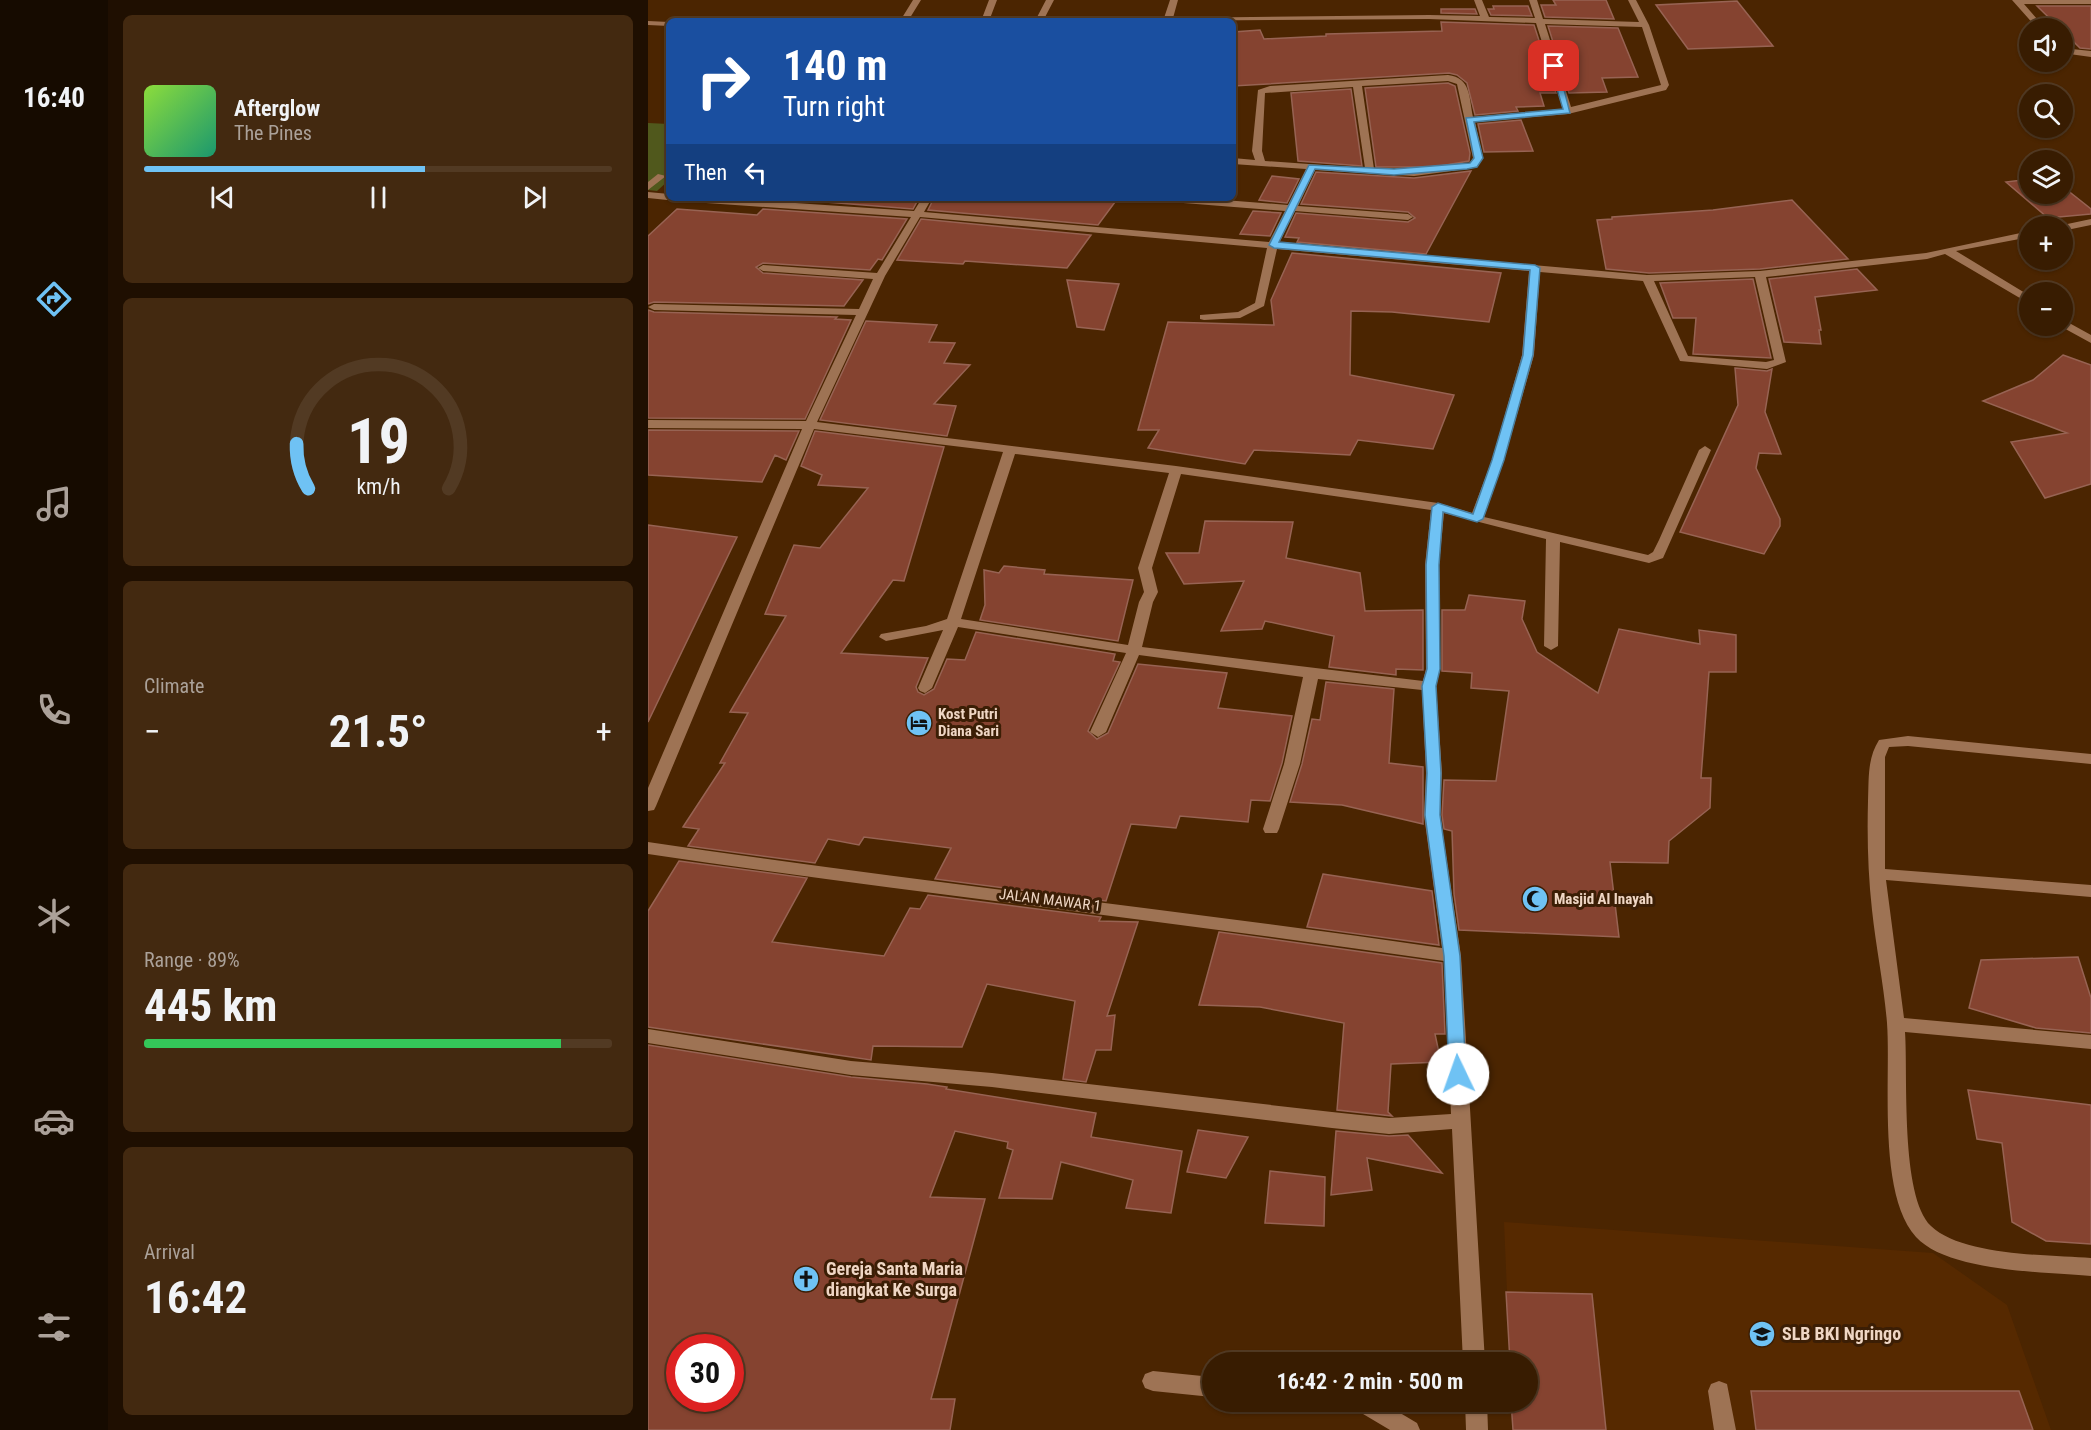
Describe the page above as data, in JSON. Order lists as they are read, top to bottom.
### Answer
{
  "streets": {
    "street": ["JALAN MAWAR 1"]
  },
  "places": {
    "hotel": ["Kost Putri Diana Sari"],
    "mosque": ["Masjid Al Inayah"],
    "church": ["Gereja Santa Maria diangkat Ke Surga"],
    "school or university": ["SLB BKI Ngringo"]
  },
  "page": {
    "tabs": "16:40",
    "map_buttons": ["+", "−"],
    "turn": ["140 m", "Turn right"],
    "song": ["Afterglow", "The Pines"],
    "then": "Then",
    "tile": [
      "Climate",
      ["Range · 89%", "445 km"],
      ["Arrival", "16:42"]
    ],
    "heat": ["−", "21.5°", "+"],
    "limit": "30",
    "trip": "16:42 · 2 min · 500 m",
    "gauge": ["19", "km/h"]
  }
}
